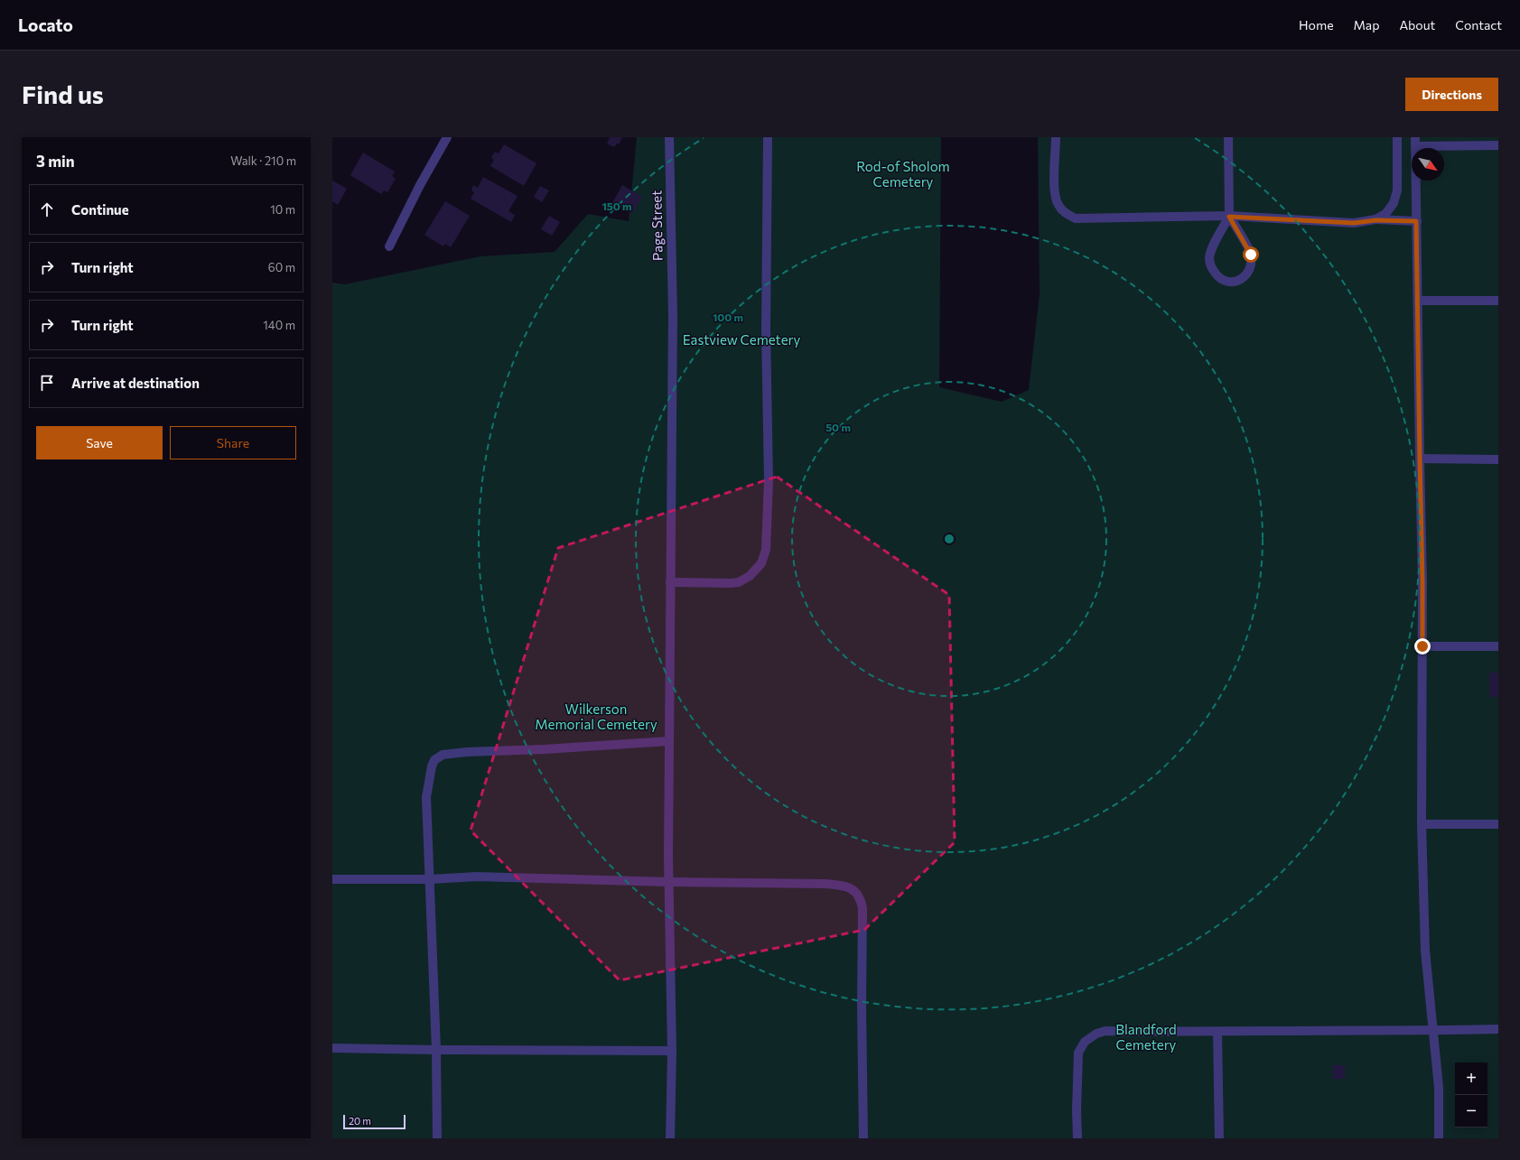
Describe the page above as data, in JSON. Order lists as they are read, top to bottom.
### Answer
{
  "streets": {
    "street": ["Page Street"]
  },
  "parks": [
    "Rod-of Sholom Cemetery",
    "Eastview Cemetery",
    "Wilkerson Memorial Cemetery",
    "Blandford Cemetery"
  ],
  "scale_bar": "20 m",
  "north": "bottom right",
  "page": {
    "header": "Locato",
    "nav": [
      "Home",
      "Map",
      "About",
      "Contact"
    ],
    "buttons": [
      "Directions",
      ["Save", "Share"]
    ],
    "title": "Find us",
    "heading": ["3 min", "Walk · 210 m"],
    "list": [
      ["Continue", "10 m"],
      ["Turn right", "60 m"],
      ["Turn right", "140 m"],
      "Arrive at destination"
    ],
    "map_buttons": ["+", "−"],
    "scale": "20 m"
  },
  "rings": ["150 m", "100 m", "50 m"]
}
